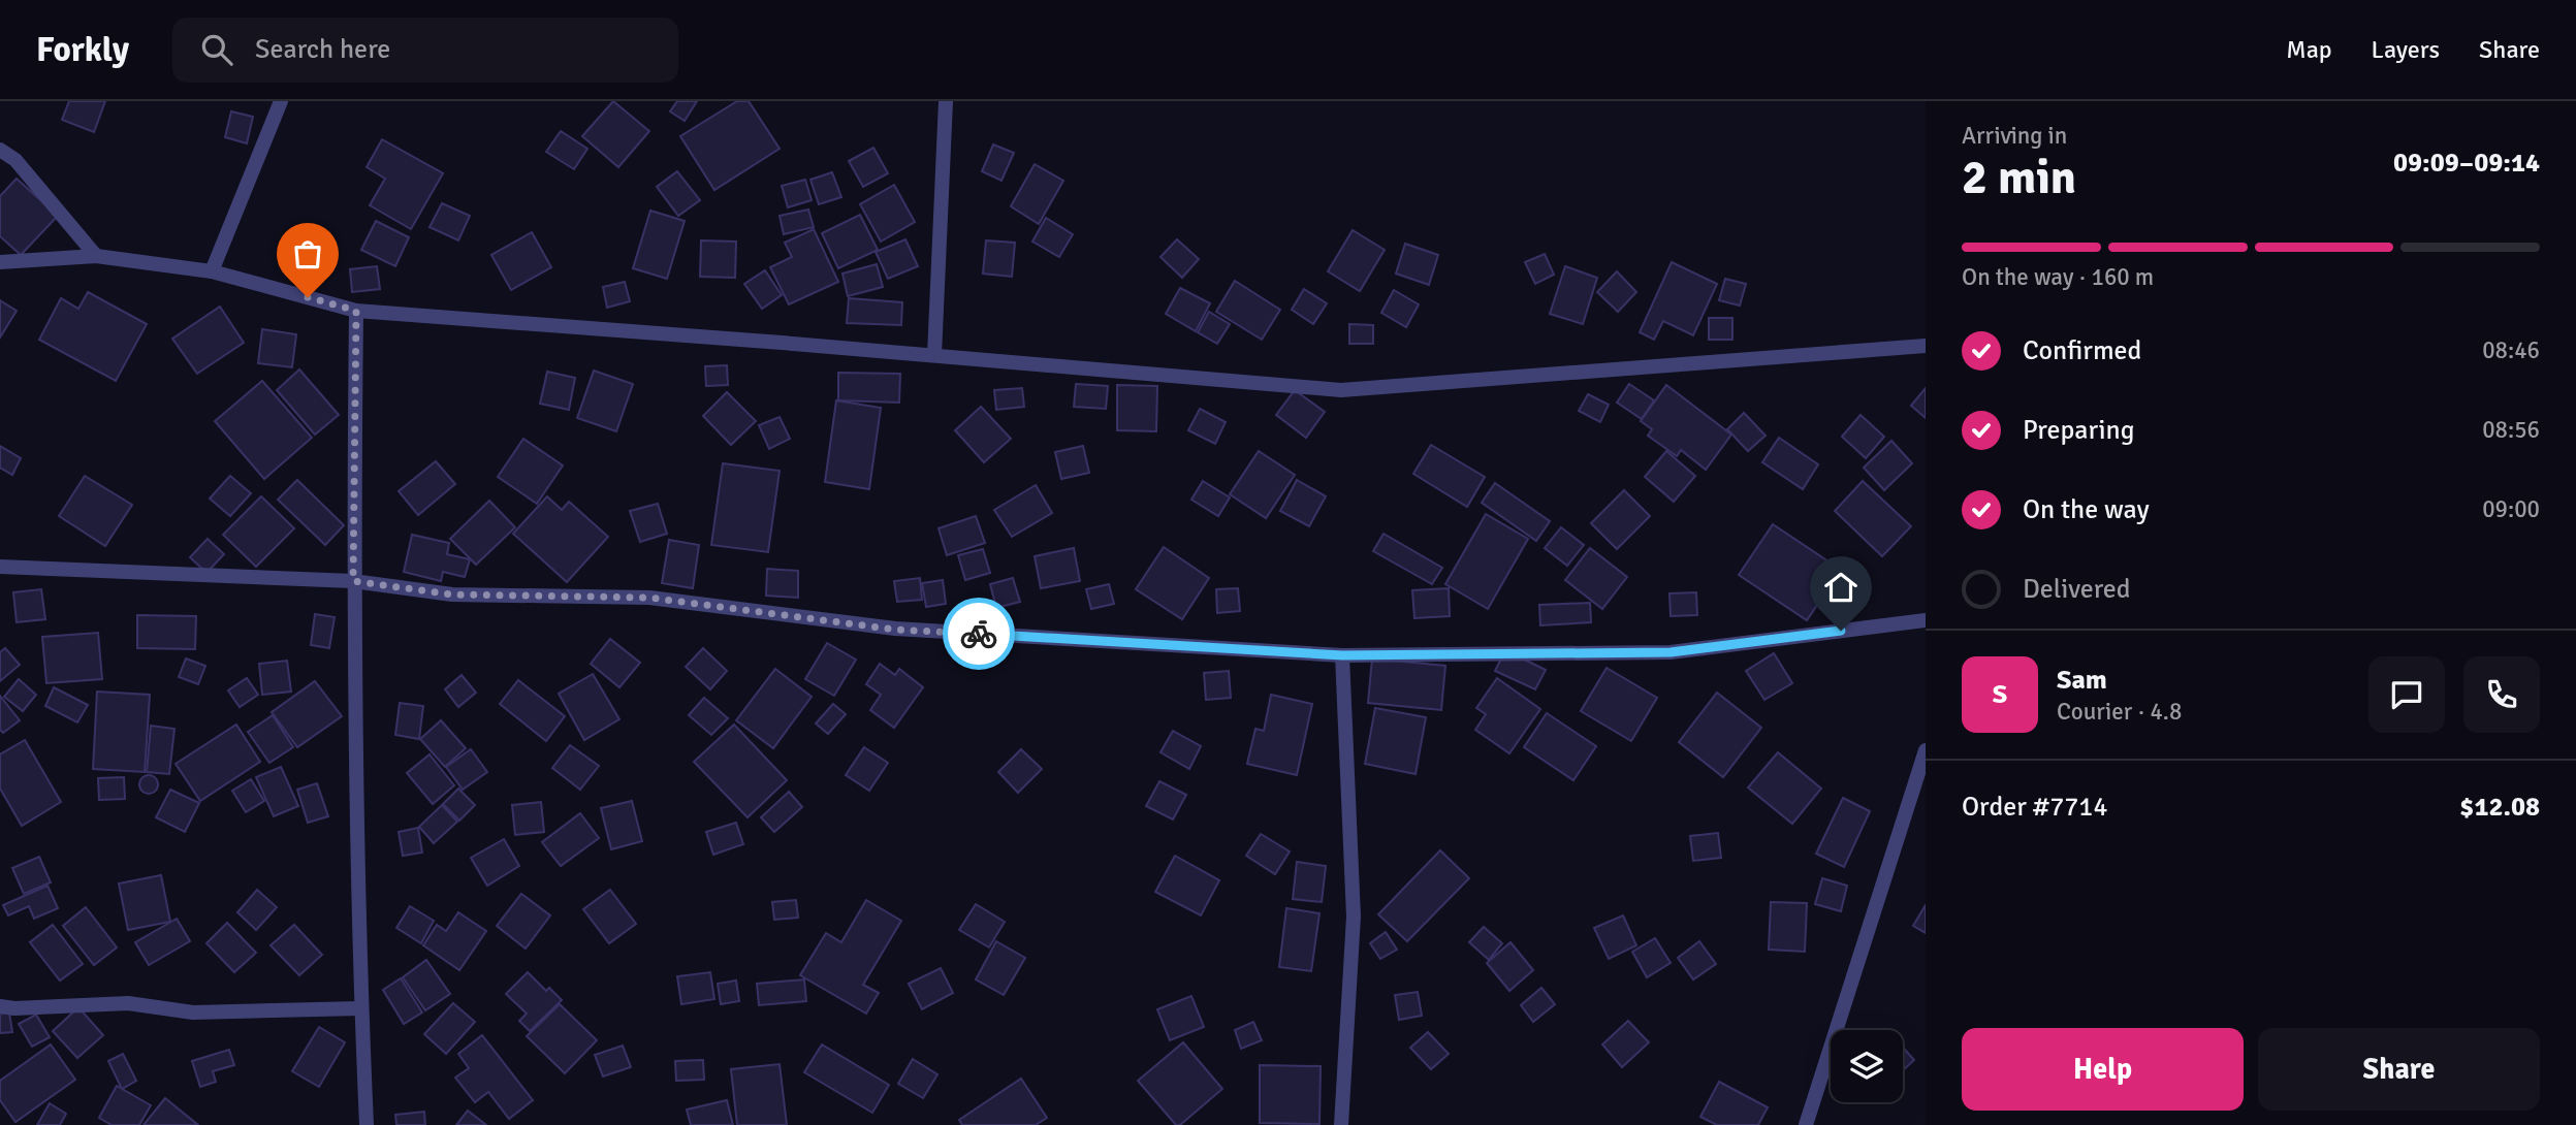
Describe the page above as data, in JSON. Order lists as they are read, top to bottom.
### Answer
{
  "page": {
    "header": "Forkly",
    "search": "Search here",
    "nav": ["Map", "Layers", "Share"],
    "heading": ["2 min", "Arriving in", "09:09–09:14"],
    "panel": [
      "Sam",
      "Courier · 4.8",
      "Order #7714",
      "$12.08"
    ],
    "bar": "On the way · 160 m",
    "list": [
      ["Confirmed", "08:46"],
      ["Preparing", "08:56"],
      ["On the way", "09:00"],
      "Delivered"
    ],
    "round": "S",
    "buttons": ["Help", "Share"]
  }
}
